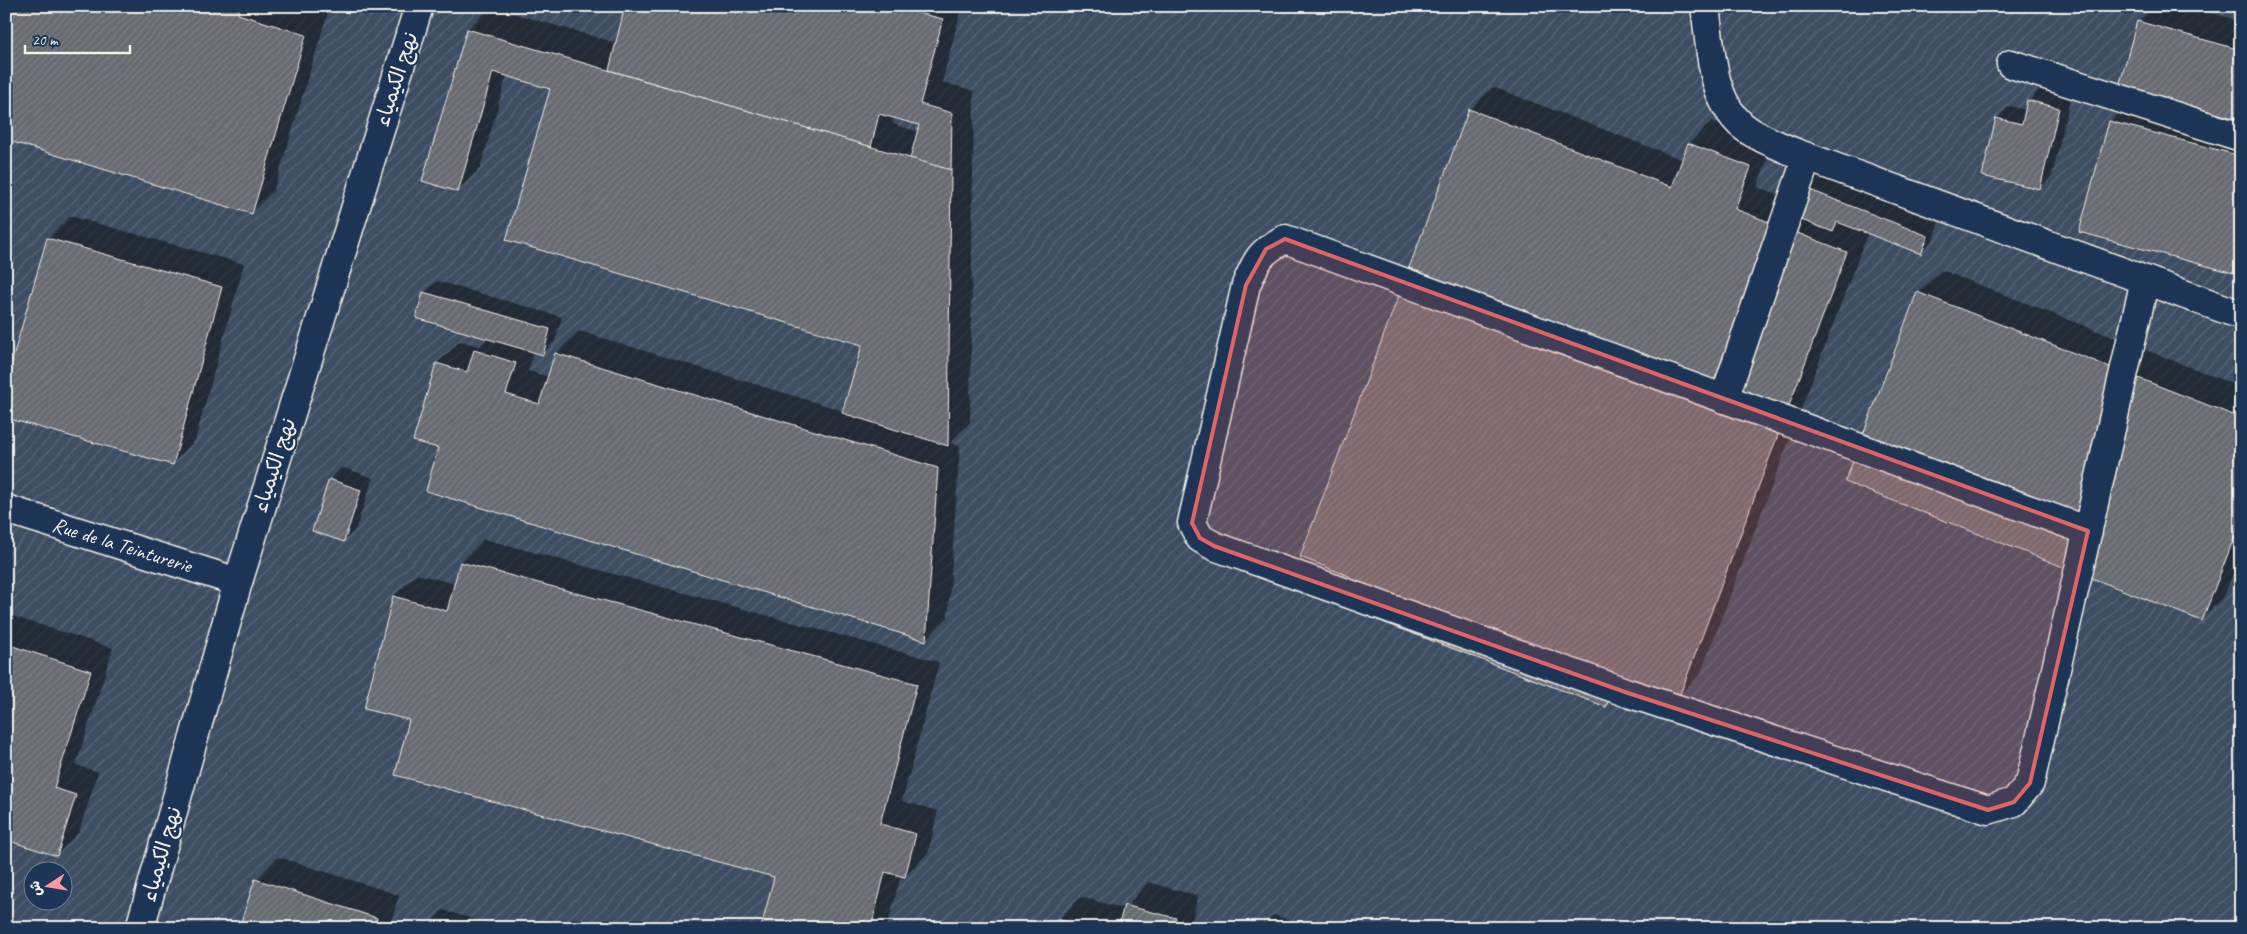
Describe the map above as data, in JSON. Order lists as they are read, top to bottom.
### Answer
{
  "streets": {
    "street": ["نهج الكيمياء", "Rue de la Teinturerie"]
  },
  "crossings": [
    ["نهج الكيمياء", "Rue de la Teinturerie"]
  ],
  "scale_bar": "20 m",
  "north": "left"
}
